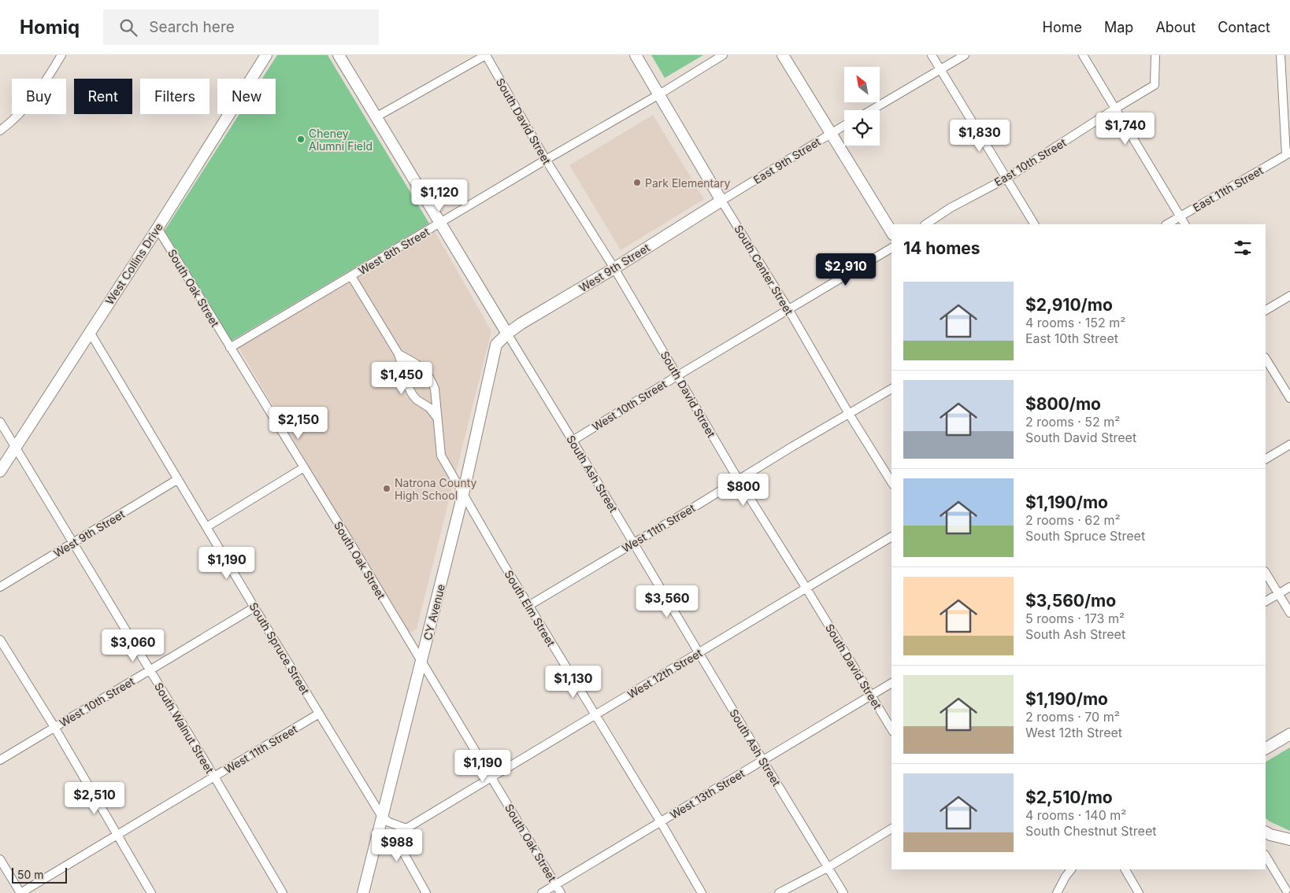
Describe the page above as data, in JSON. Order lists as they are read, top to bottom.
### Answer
{
  "streets": {
    "main road": [
      "West Collins Drive",
      "West 9th Street",
      "South Center Street",
      "South Ash Street",
      "CY Avenue"
    ],
    "street": [
      "South David Street",
      "East 9th Street",
      "East 10th Street",
      "East 11th Street",
      "West 8th Street",
      "South Oak Street",
      "West 10th Street",
      "West 11th Street",
      "South Elm Street",
      "South Spruce Street",
      "West 12th Street",
      "South Walnut Street",
      "West 13th Street"
    ]
  },
  "crossings": [
    ["South David Street", "West 8th Street"],
    ["South David Street", "West 9th Street"],
    ["South David Street", "West 10th Street"],
    ["South David Street", "West 11th Street"],
    ["South David Street", "West 12th Street"],
    ["South David Street", "West 13th Street"],
    ["East 9th Street", "West 9th Street"],
    ["East 9th Street", "South Center Street"],
    ["West 8th Street", "South Center Street"],
    ["West 8th Street", "South Oak Street"],
    ["West 8th Street", "South Ash Street"],
    ["West Collins Drive", "South Oak Street"],
    ["West Collins Drive", "South Spruce Street"],
    ["West Collins Drive", "South Walnut Street"],
    ["West 9th Street", "South Center Street"],
    ["West 9th Street", "South Ash Street"],
    ["West 9th Street", "CY Avenue"],
    ["West 9th Street", "South Spruce Street"],
    ["West 9th Street", "South Walnut Street"],
    ["South Center Street", "West 10th Street"],
    ["South Center Street", "West 11th Street"],
    ["South Oak Street", "CY Avenue"],
    ["South Oak Street", "West 12th Street"],
    ["South Oak Street", "West 13th Street"],
    ["West 10th Street", "South Ash Street"],
    ["West 10th Street", "South Spruce Street"],
    ["West 10th Street", "South Walnut Street"],
    ["South Ash Street", "West 11th Street"],
    ["South Ash Street", "CY Avenue"],
    ["South Ash Street", "West 12th Street"],
    ["South Ash Street", "West 13th Street"],
    ["West 11th Street", "South Elm Street"],
    ["West 11th Street", "South Spruce Street"],
    ["West 11th Street", "South Walnut Street"],
    ["South Elm Street", "CY Avenue"],
    ["South Elm Street", "West 12th Street"],
    ["South Elm Street", "West 13th Street"],
    ["CY Avenue", "South Spruce Street"],
    ["CY Avenue", "West 12th Street"]
  ],
  "places": ["Cheney Alumni Field", "Park Elementary", "Natrona County High School"],
  "scale_bar": "50 m",
  "north": "top left",
  "page": {
    "header": "Homiq",
    "search": "Search here",
    "nav": [
      "Home",
      "Map",
      "About",
      "Contact"
    ],
    "chip": [
      "Buy",
      "Rent",
      "Filters",
      "New"
    ],
    "price": [
      "$1,740",
      "$1,830",
      "$1,120",
      "$2,910",
      "$1,450",
      "$2,150",
      "$800",
      "$1,190",
      "$3,560",
      "$3,060",
      "$1,130",
      "$1,190",
      "$2,510",
      "$988"
    ],
    "heading": "14 homes",
    "list": [
      {
        "name": "$2,910/mo",
        "note": "4 rooms · 152 m² · East 10th Street"
      },
      {
        "name": "$800/mo",
        "note": "2 rooms · 52 m² · South David Street"
      },
      {
        "name": "$1,190/mo",
        "note": "2 rooms · 62 m² · South Spruce Street"
      },
      {
        "name": "$3,560/mo",
        "note": "5 rooms · 173 m² · South Ash Street"
      },
      {
        "name": "$1,190/mo",
        "note": "2 rooms · 70 m² · West 12th Street"
      },
      {
        "name": "$2,510/mo",
        "note": "4 rooms · 140 m² · South Chestnut Street"
      }
    ],
    "scale": "50 m"
  }
}
